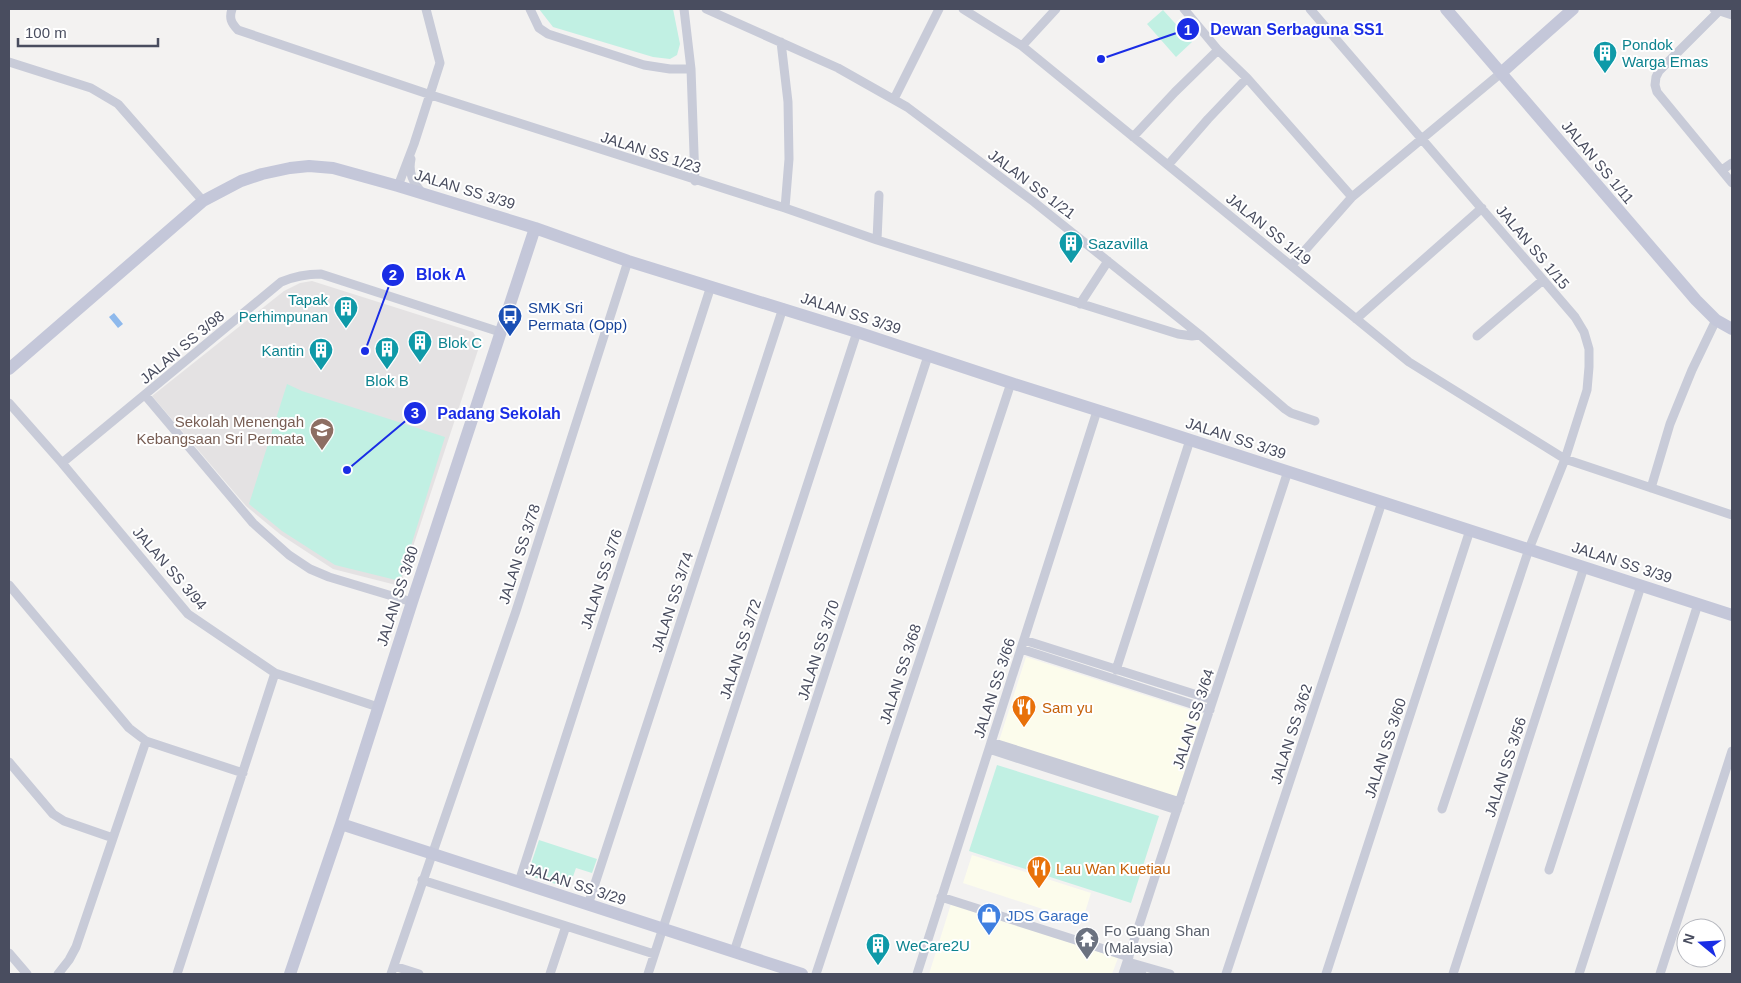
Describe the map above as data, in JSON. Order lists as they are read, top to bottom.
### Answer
{
  "streets": {
    "street": [
      "JALAN SS 1/23",
      "JALAN SS 1/11",
      "JALAN SS 1/21",
      "JALAN SS 3/39",
      "JALAN SS 1/19",
      "JALAN SS 1/15",
      "JALAN SS 3/98",
      "JALAN SS 3/78",
      "JALAN SS 3/94",
      "JALAN SS 3/76",
      "JALAN SS 3/80",
      "JALAN SS 3/74",
      "JALAN SS 3/72",
      "JALAN SS 3/70",
      "JALAN SS 3/68",
      "JALAN SS 3/66",
      "JALAN SS 3/64",
      "JALAN SS 3/62",
      "JALAN SS 3/60",
      "JALAN SS 3/56",
      "JALAN SS 3/29"
    ]
  },
  "crossings": [
    ["JALAN SS 1/23", "JALAN SS 1/21"],
    ["JALAN SS 3/39", "JALAN SS 1/15"],
    ["JALAN SS 3/39", "JALAN SS 3/78"],
    ["JALAN SS 3/39", "JALAN SS 3/76"],
    ["JALAN SS 3/39", "JALAN SS 3/80"],
    ["JALAN SS 3/39", "JALAN SS 3/74"],
    ["JALAN SS 3/39", "JALAN SS 3/72"],
    ["JALAN SS 3/39", "JALAN SS 3/70"],
    ["JALAN SS 3/39", "JALAN SS 3/68"],
    ["JALAN SS 3/39", "JALAN SS 3/66"],
    ["JALAN SS 3/39", "JALAN SS 3/64"],
    ["JALAN SS 3/39", "JALAN SS 3/62"],
    ["JALAN SS 3/39", "JALAN SS 3/60"],
    ["JALAN SS 3/39", "JALAN SS 3/56"],
    ["JALAN SS 1/19", "JALAN SS 1/15"],
    ["JALAN SS 3/98", "JALAN SS 3/94"],
    ["JALAN SS 3/98", "JALAN SS 3/80"],
    ["JALAN SS 3/78", "JALAN SS 3/29"],
    ["JALAN SS 3/94", "JALAN SS 3/80"],
    ["JALAN SS 3/76", "JALAN SS 3/29"],
    ["JALAN SS 3/80", "JALAN SS 3/29"],
    ["JALAN SS 3/74", "JALAN SS 3/29"],
    ["JALAN SS 3/72", "JALAN SS 3/29"],
    ["JALAN SS 3/70", "JALAN SS 3/29"]
  ],
  "places": {
    "other": ["Dewan Serbaguna SS1", "Blok A", "Padang Sekolah"],
    "building": [
      "Pondok Warga Emas",
      "Sazavilla",
      "Tapak Perhimpunan",
      "Blok C",
      "Blok B",
      "Kantin",
      "WeCare2U"
    ],
    "bus stop": ["SMK Sri Permata (Opp)"],
    "school or university": ["Sekolah Menengah Kebangsaan Sri Permata"],
    "restaurant": ["Sam yu", "Lau Wan Kuetiau"],
    "shop": ["JDS Garage"],
    "temple": ["Fo Guang Shan (Malaysia)"]
  },
  "scale_bar": "100 m",
  "north": "left"
}
